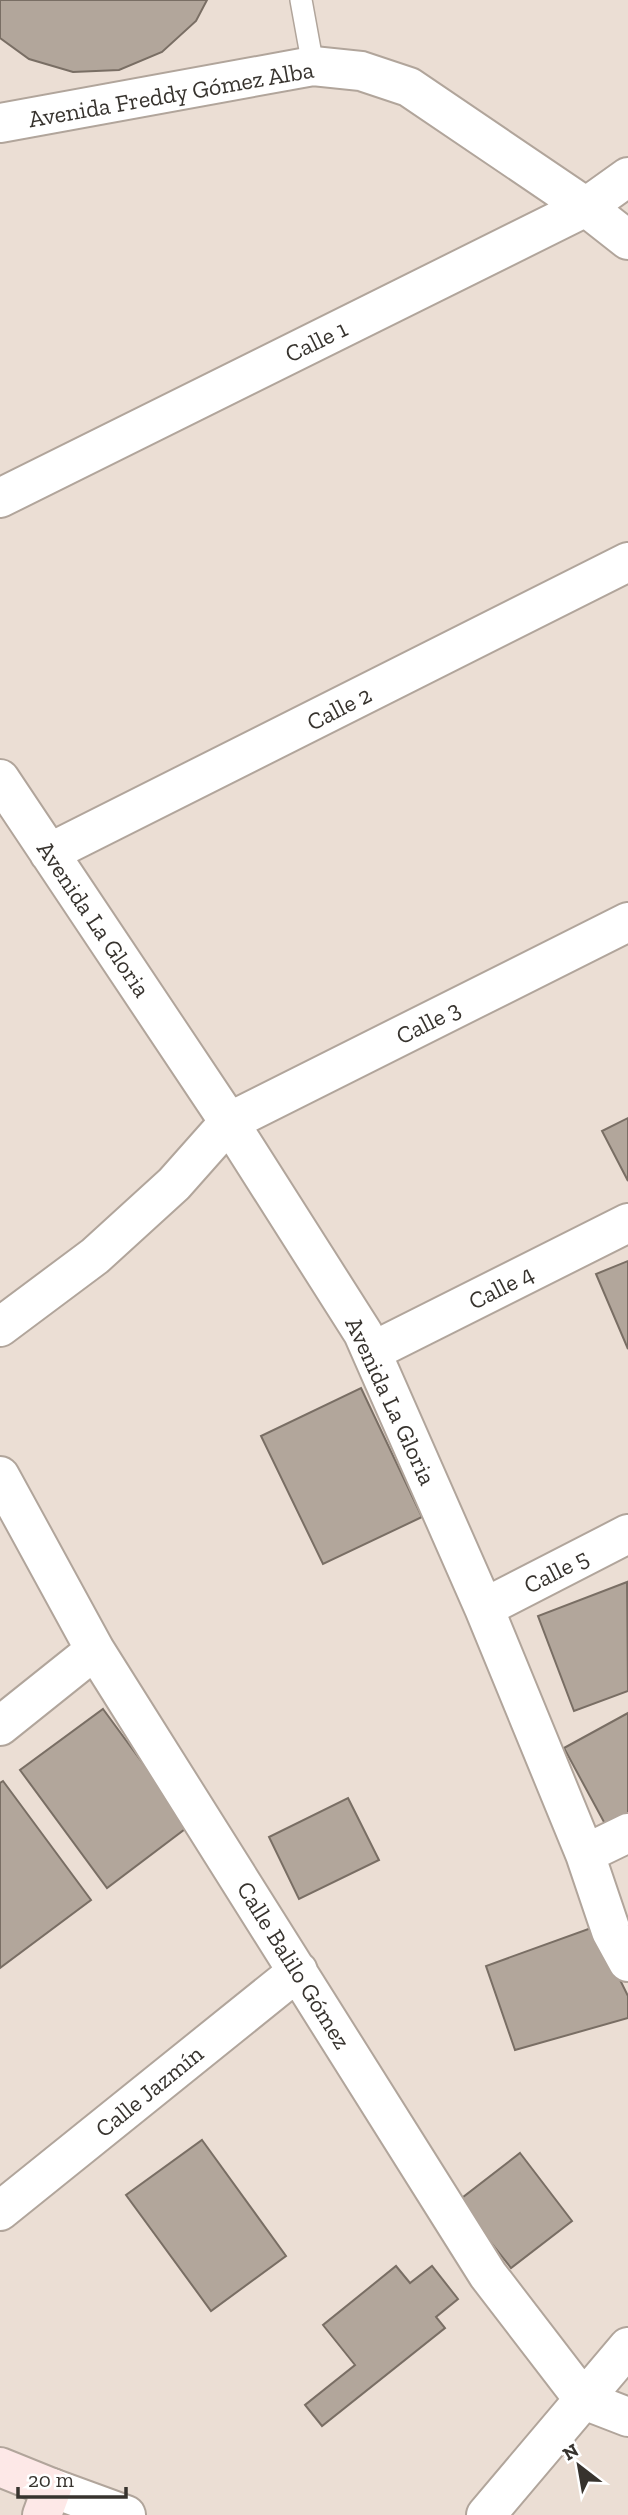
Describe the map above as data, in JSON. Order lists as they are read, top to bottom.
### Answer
{
  "streets": {
    "street": [
      "Avenida Freddy Gómez Alba",
      "Calle 1",
      "Calle 2",
      "Avenida La Gloria",
      "Calle 3",
      "Calle 4",
      "Calle 5",
      "Calle Balilo Gómez",
      "Calle Jazmín"
    ]
  },
  "crossings": [
    ["Avenida Freddy Gómez Alba", "Calle 1"],
    ["Calle 2", "Avenida La Gloria"],
    ["Avenida La Gloria", "Calle 3"],
    ["Avenida La Gloria", "Calle 4"],
    ["Avenida La Gloria", "Calle 5"],
    ["Calle Balilo Gómez", "Calle Jazmín"]
  ],
  "scale_bar": "20 m",
  "north": "top left"
}
